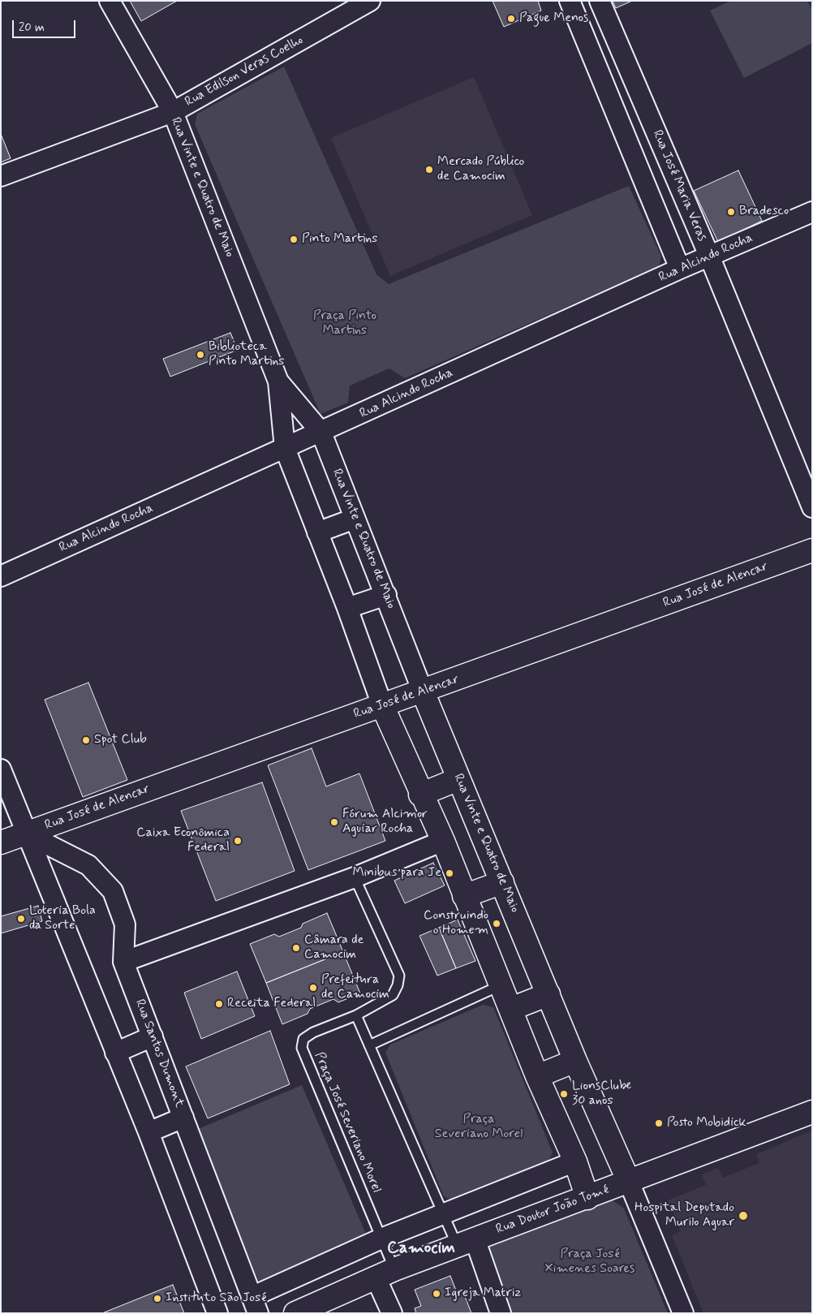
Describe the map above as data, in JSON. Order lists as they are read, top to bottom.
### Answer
{
  "streets": {
    "street": [
      "Rua Edilson Veras Coelho",
      "Rua José Maria Veras",
      "Rua Vinte e Quatro de Maio",
      "Rua Alcindo Rocha",
      "Rua José de Alencar",
      "Rua Santos Dumont",
      "Rua Doutor João Tomé"
    ],
    "lane": ["Praça José Severiano Morel"]
  },
  "crossings": [
    ["Rua Edilson Veras Coelho", "Rua Vinte e Quatro de Maio"],
    ["Rua José Maria Veras", "Rua Alcindo Rocha"],
    ["Rua Vinte e Quatro de Maio", "Rua Alcindo Rocha"],
    ["Rua Vinte e Quatro de Maio", "Rua José de Alencar"],
    ["Rua Vinte e Quatro de Maio", "Rua Doutor João Tomé"],
    ["Rua José de Alencar", "Rua Santos Dumont"],
    ["Praça José Severiano Morel", "Rua Doutor João Tomé"]
  ],
  "districts": ["Camocim"],
  "parks": ["Praça Pinto Martins", "Praça Severiano Morel", "Praça José Ximenes Soares"],
  "places": [
    "Pague Menos",
    "Mercado Público de Camocim",
    "Bradesco",
    "Pinto Martins",
    "Biblioteca Pinto Martins",
    "Spot Club",
    "Fórum Alcimor Aguiar Rocha",
    "Caixa Econômica Federal",
    "Minibus para Je",
    "Loteria Bola da Sorte",
    "Construindo o Homem",
    "Câmara de Camocim",
    "Prefeitura de Camocim",
    "Receita Federal",
    "LionsClube 30 anos",
    "Posto Mobidick",
    "Hospital Deputado Murilo Aguar",
    "Igreja Matriz",
    "Instituto São José"
  ],
  "scale_bar": "20 m"
}
